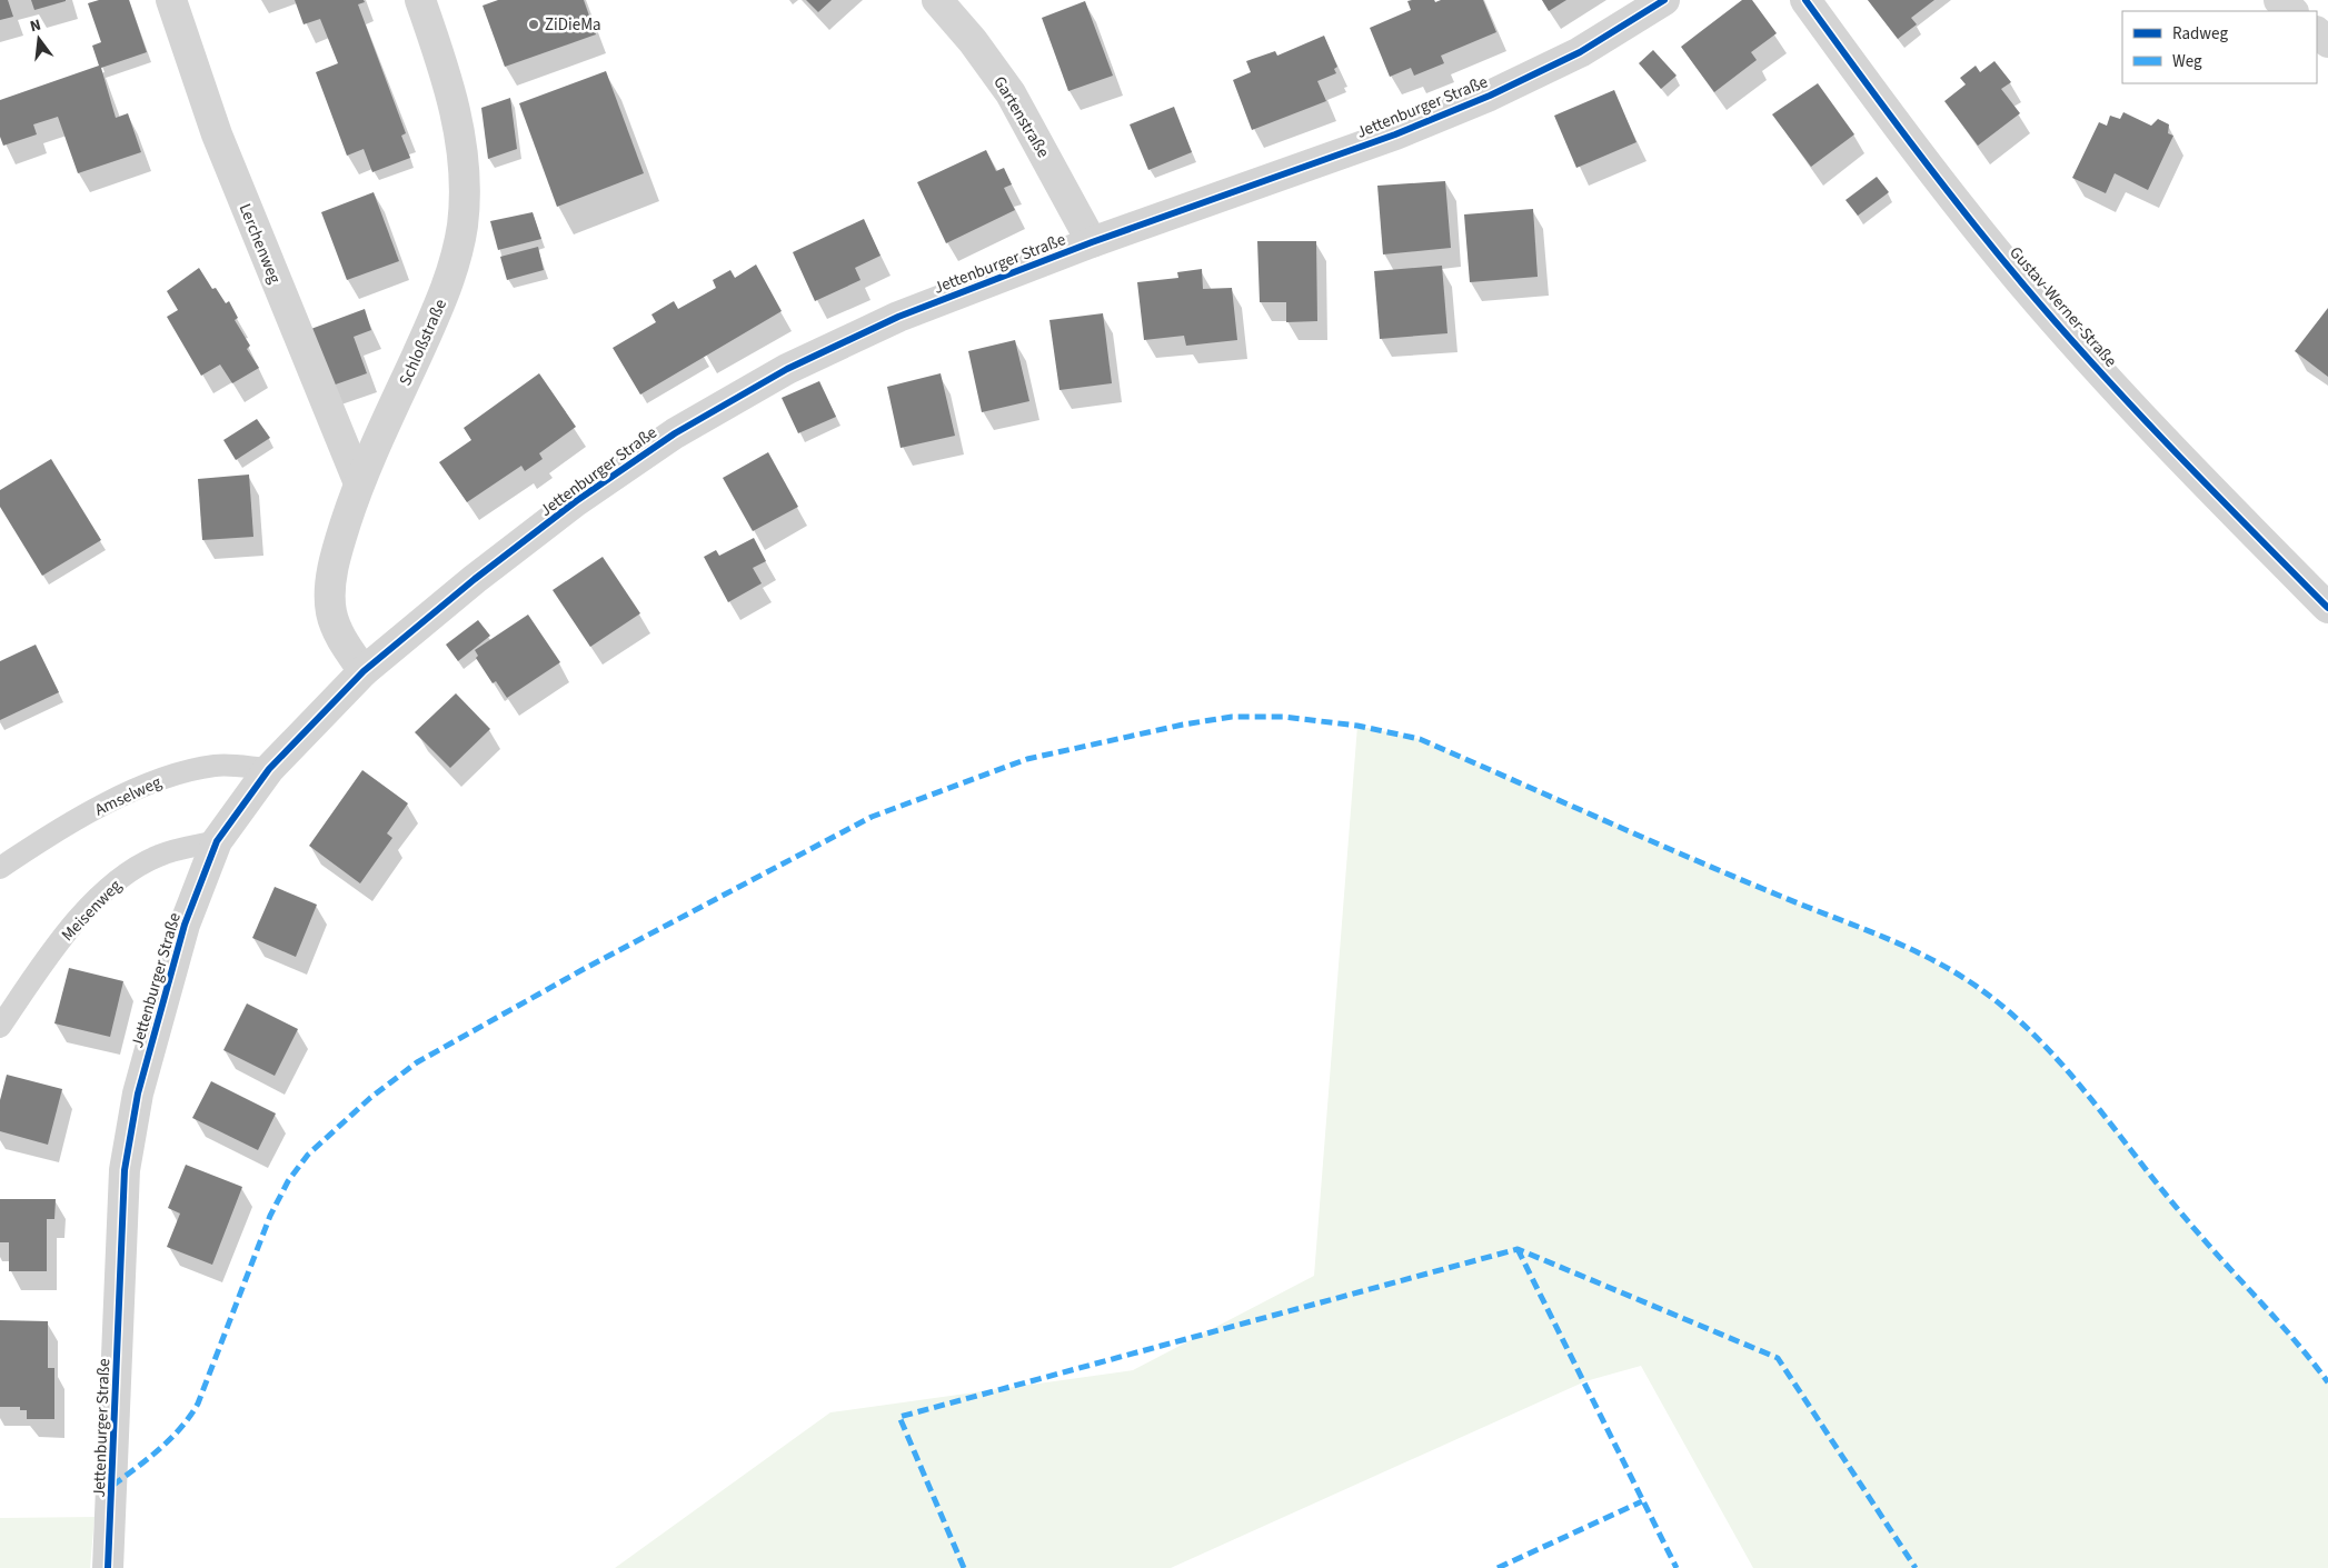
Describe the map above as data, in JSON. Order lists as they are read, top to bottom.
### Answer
{
  "streets": {
    "street": [
      "Jettenburger Straße",
      "Gartenstraße",
      "Lerchenweg",
      "Gustav-Werner-Straße",
      "Schloßstraße"
    ],
    "lane": ["Amselweg", "Meisenweg"]
  },
  "crossings": [
    ["Jettenburger Straße", "Gartenstraße"],
    ["Jettenburger Straße", "Schloßstraße"],
    ["Jettenburger Straße", "Amselweg"],
    ["Jettenburger Straße", "Meisenweg"],
    ["Lerchenweg", "Schloßstraße"]
  ],
  "places": ["ZiDieMa"],
  "legend": ["Radweg", "Weg"],
  "north": "top"
}
